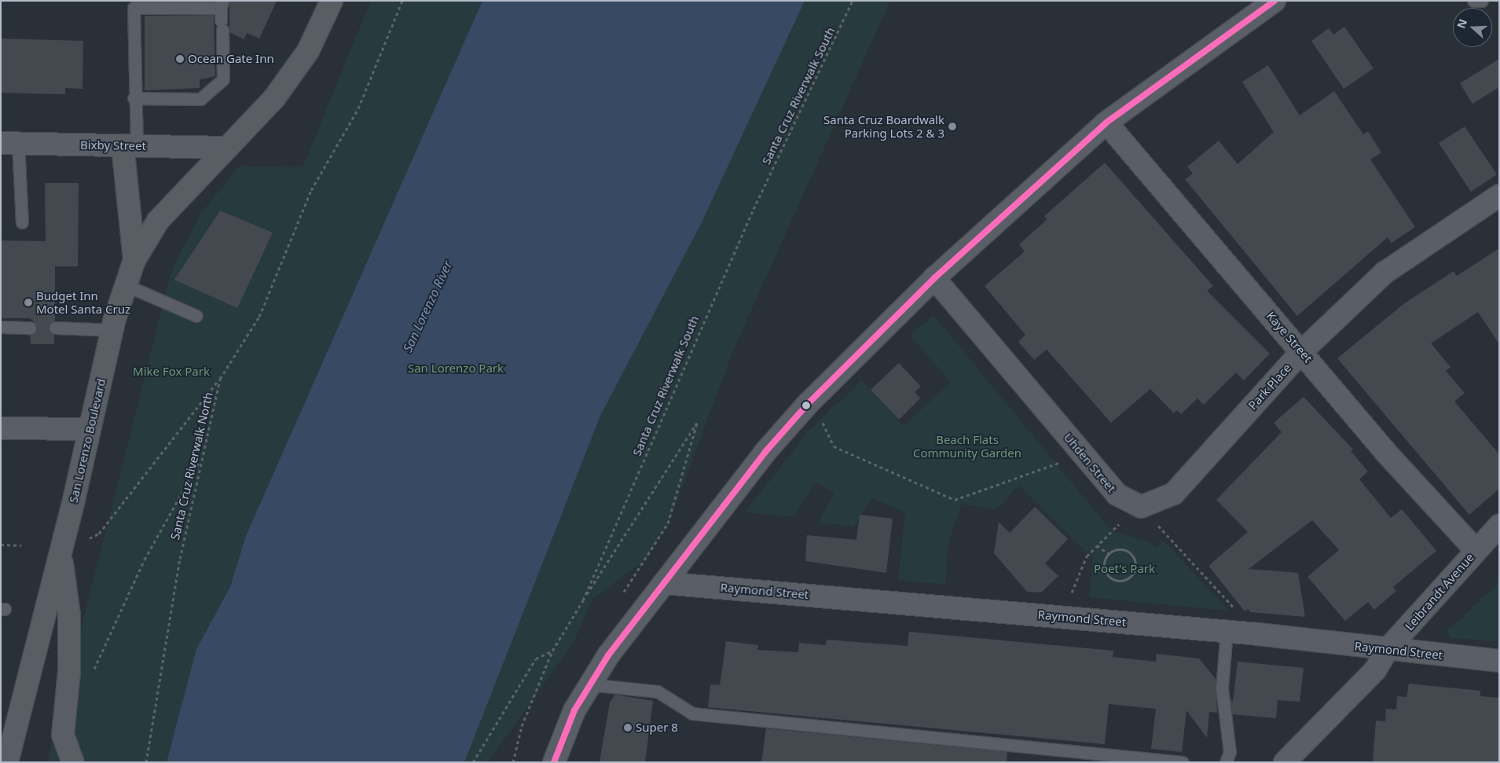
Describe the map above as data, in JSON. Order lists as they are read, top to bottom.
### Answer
{
  "streets": {
    "main road": ["San Lorenzo Boulevard"],
    "street": [
      "Bixby Street",
      "Kaye Street",
      "Park Place",
      "Uhden Street",
      "Raymond Street",
      "Leibrandt Avenue"
    ],
    "path": ["Santa Cruz Riverwalk South", "Santa Cruz Riverwalk North"]
  },
  "crossings": [
    ["Bixby Street", "San Lorenzo Boulevard"],
    ["Kaye Street", "Park Place"],
    ["Kaye Street", "Leibrandt Avenue"],
    ["Park Place", "Uhden Street"],
    ["Raymond Street", "Leibrandt Avenue"]
  ],
  "water": ["San Lorenzo River"],
  "parks": [
    "San Lorenzo Park",
    "Mike Fox Park",
    "Beach Flats Community Garden",
    "Poet's Park"
  ],
  "places": [
    "Ocean Gate Inn",
    "Santa Cruz Boardwalk Parking Lots 2 & 3",
    "Budget Inn Motel Santa Cruz",
    "Super 8"
  ],
  "north": "left"
}
